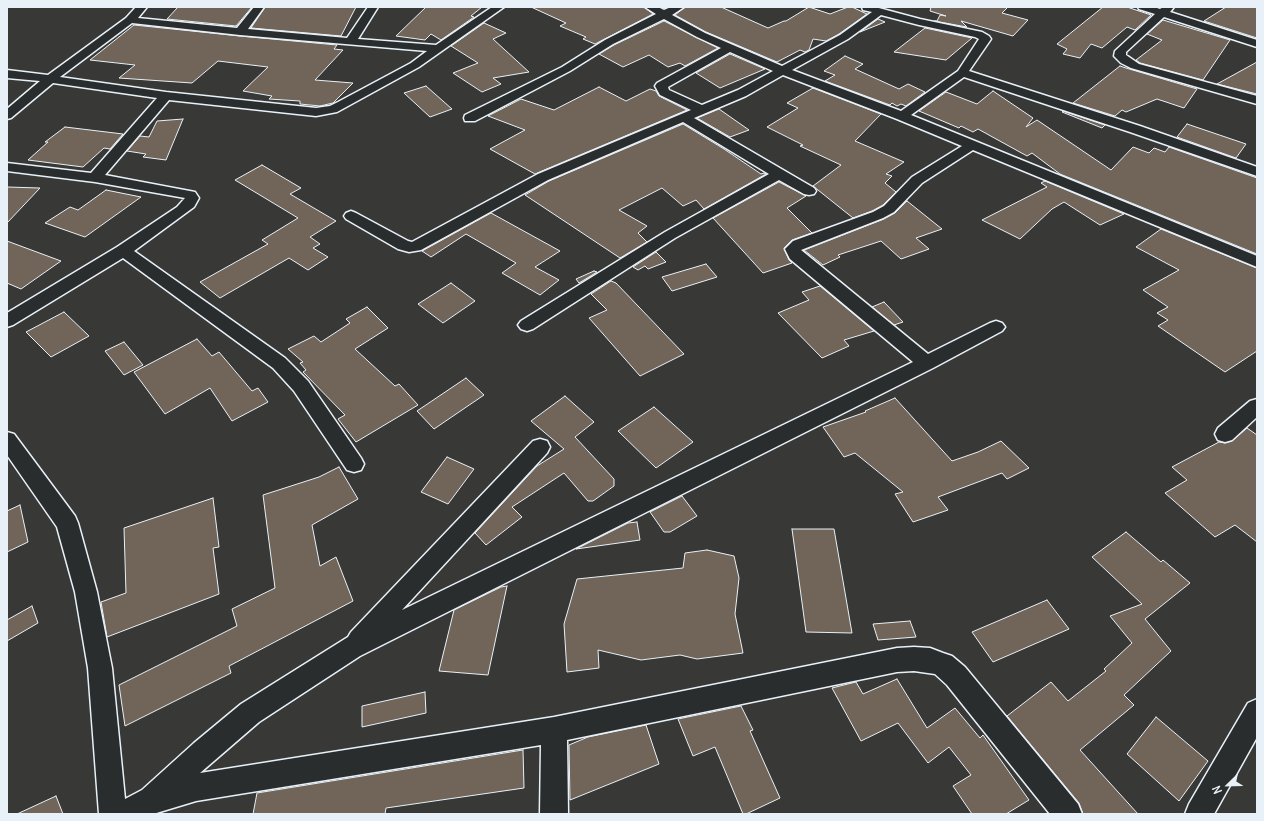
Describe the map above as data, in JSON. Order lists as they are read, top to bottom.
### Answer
{
  "north": "bottom left"
}
